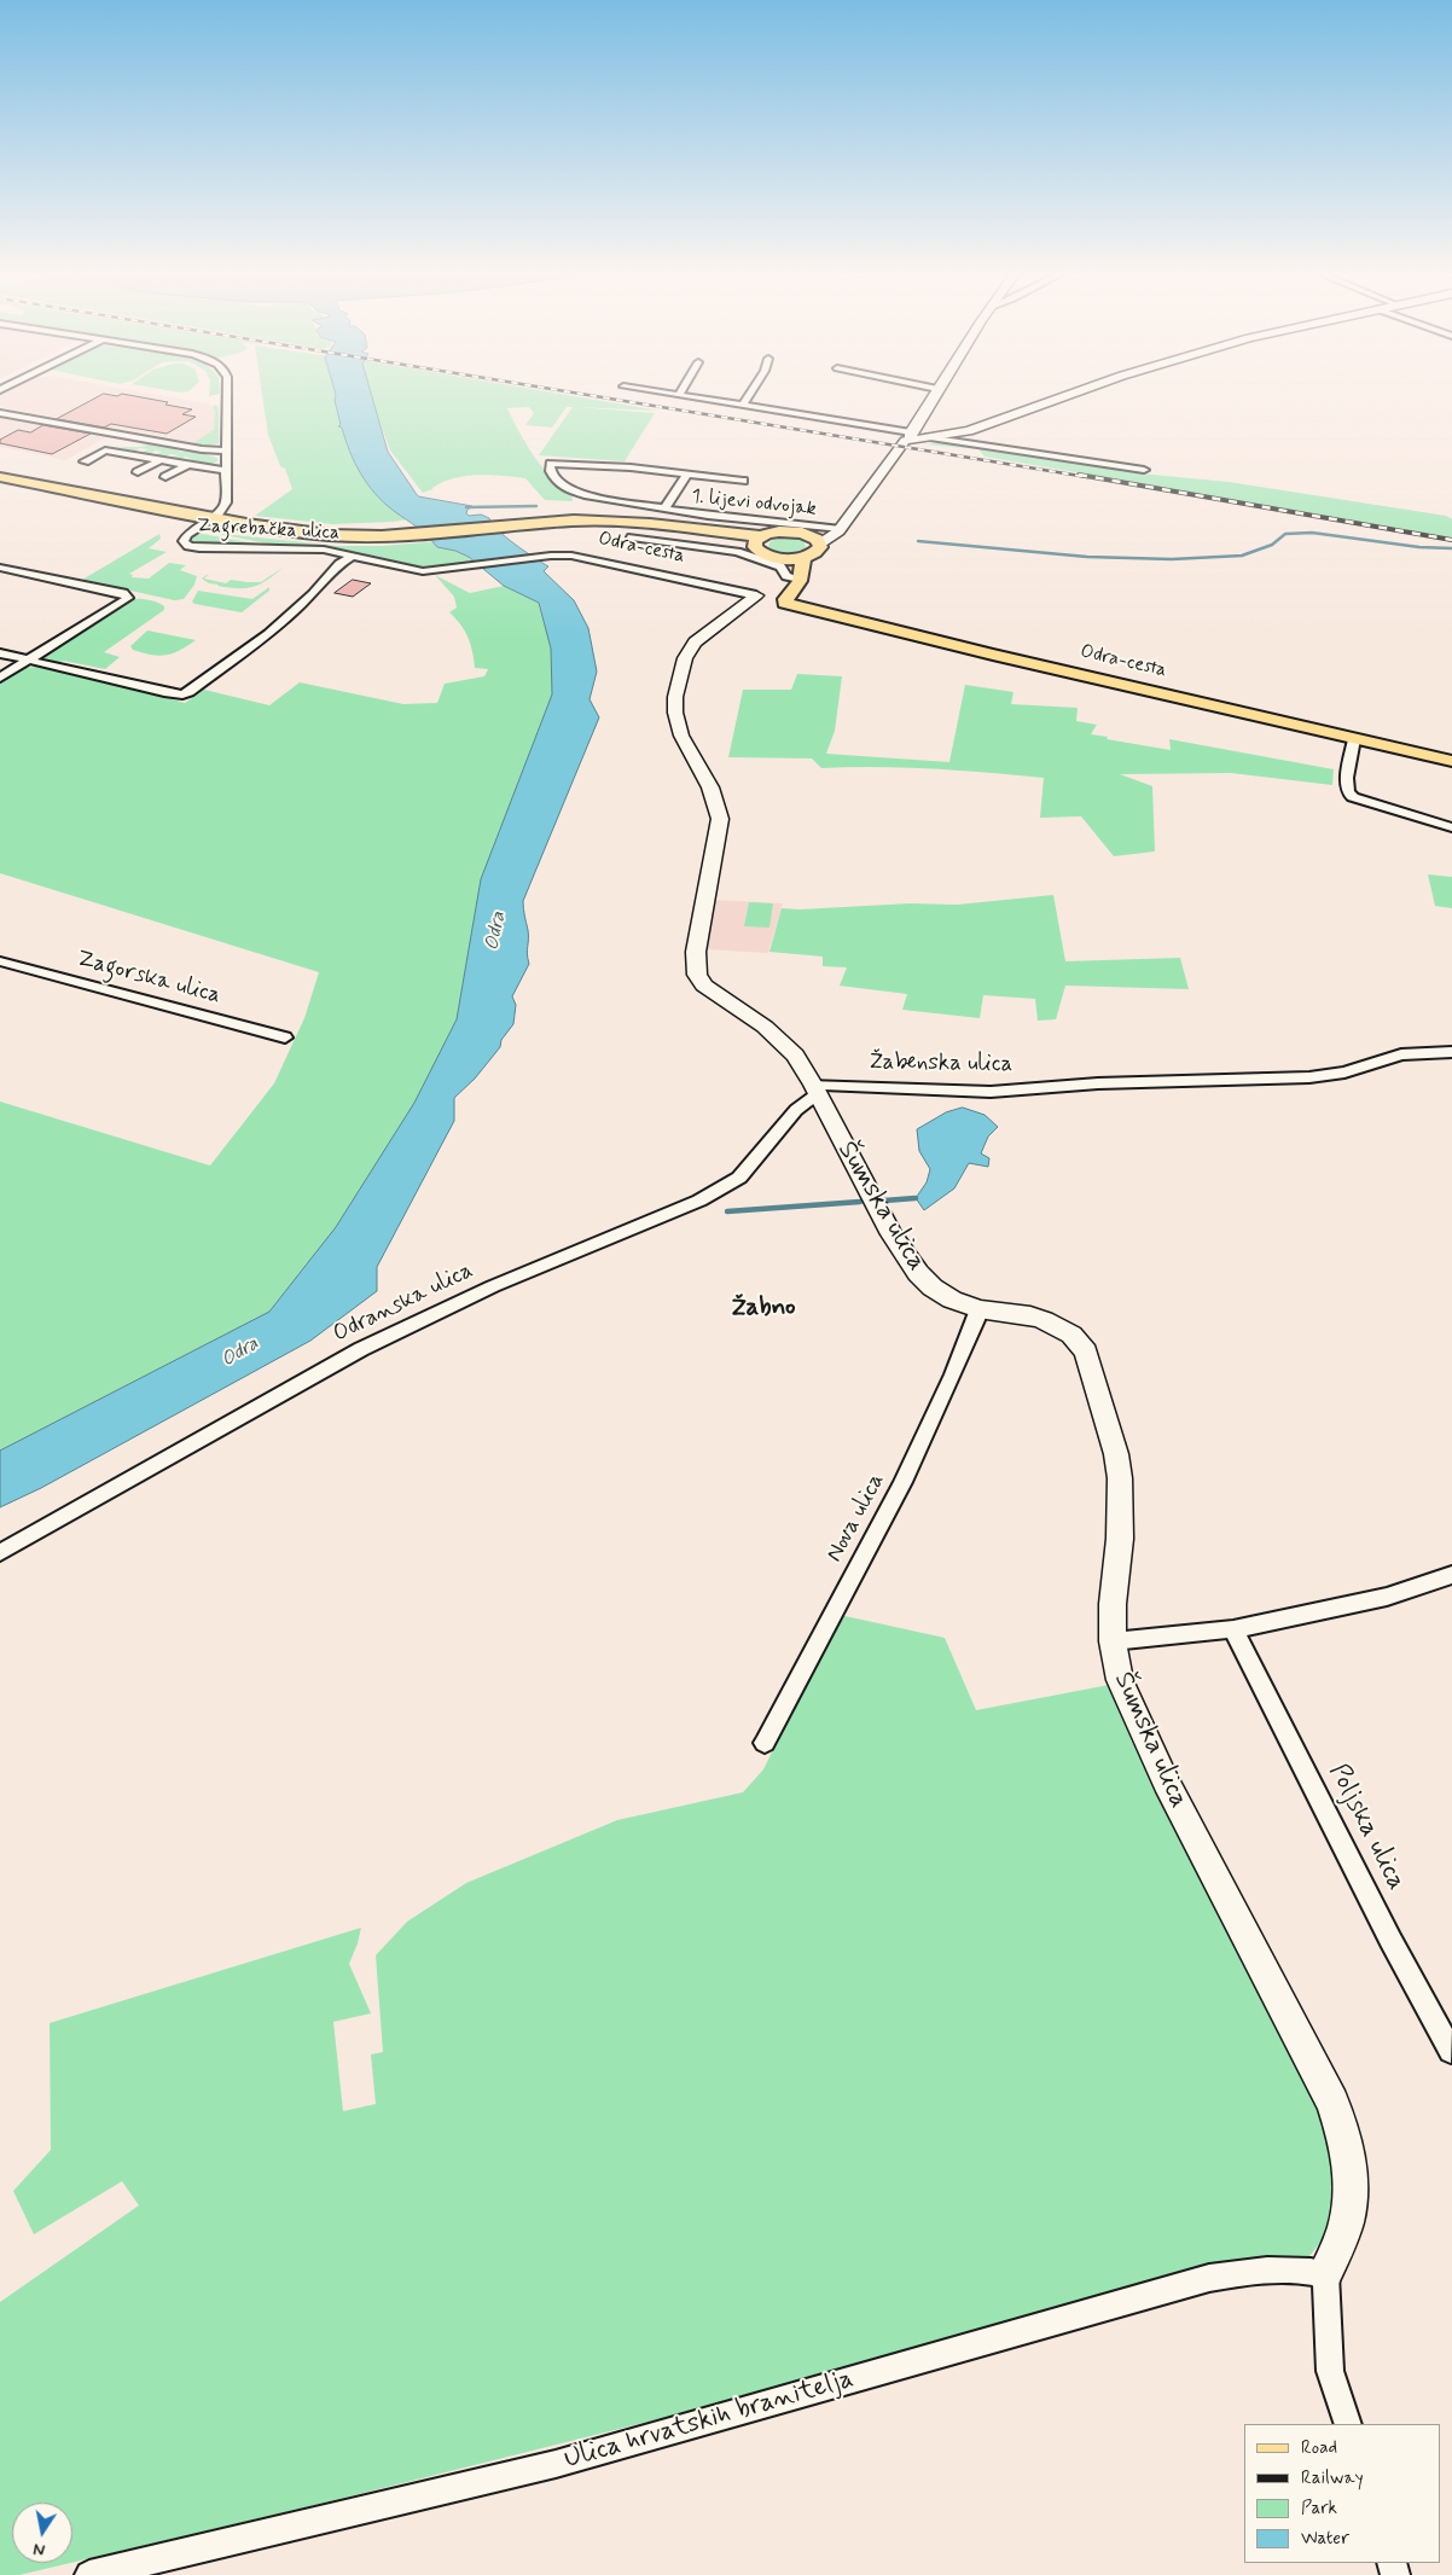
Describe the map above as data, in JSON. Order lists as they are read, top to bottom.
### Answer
{
  "streets": {
    "main road": ["Zagrebačka ulica", "Odra-cesta", "Šumska ulica"],
    "street": [
      "1. lijevi odvojak",
      "Zagorska ulica",
      "Žabenska ulica",
      "Odranska ulica",
      "Nova ulica",
      "Poljska ulica",
      "Ulica hrvatskih branitelja"
    ]
  },
  "crossings": [
    ["Zagrebačka ulica", "Odra-cesta"],
    ["Žabenska ulica", "Šumska ulica"],
    ["Žabenska ulica", "Odranska ulica"],
    ["Šumska ulica", "Odranska ulica"],
    ["Šumska ulica", "Nova ulica"],
    ["Šumska ulica", "Ulica hrvatskih branitelja"]
  ],
  "districts": ["Žabno"],
  "water": ["Odra"],
  "legend": [
    "Road",
    "Railway",
    "Park",
    "Water"
  ],
  "north": "bottom"
}
